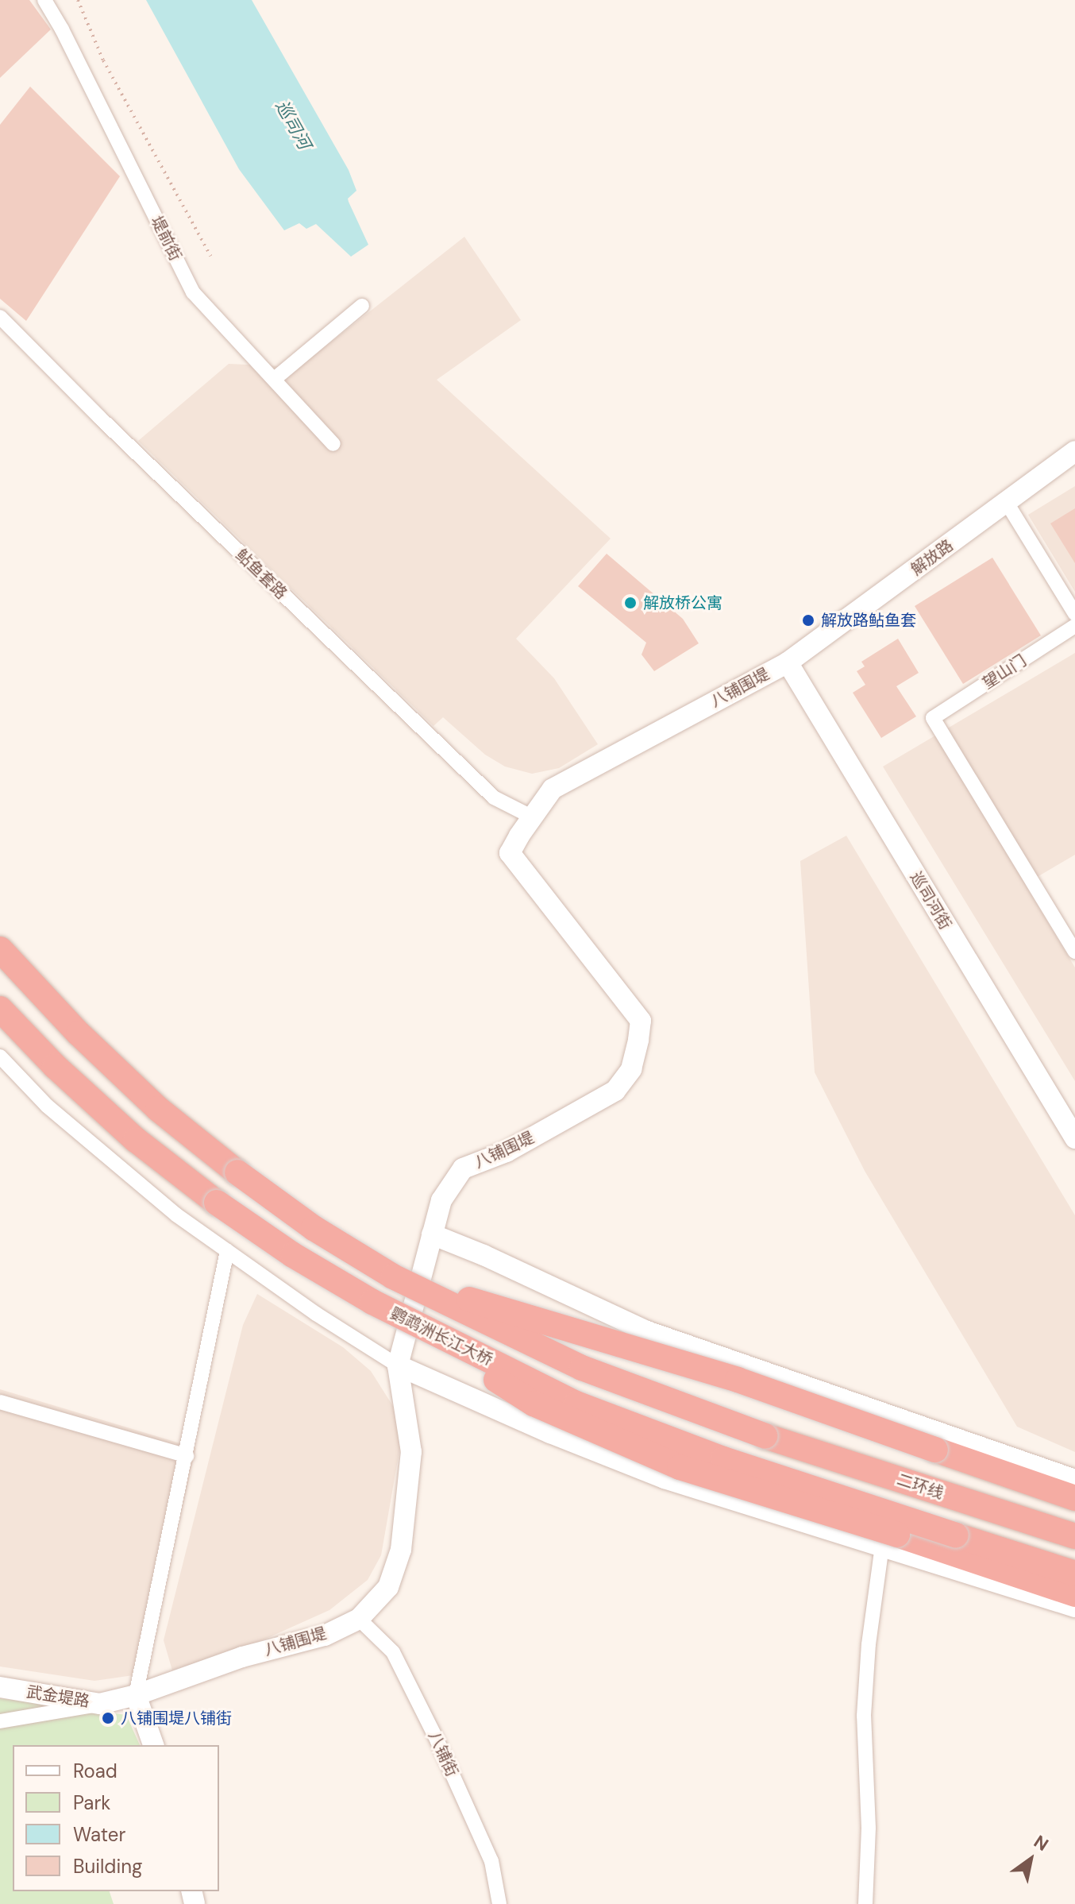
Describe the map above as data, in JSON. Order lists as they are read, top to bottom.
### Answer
{
  "streets": {
    "highway": ["鹦鹉洲长江大桥", "二环线"],
    "street": [
      "堤前街",
      "解放路",
      "鲇鱼套路",
      "望山门",
      "八铺围堤",
      "巡司河街",
      "武金堤路",
      "八铺街"
    ]
  },
  "crossings": [
    ["解放路", "八铺围堤"],
    ["解放路", "巡司河街"],
    ["鲇鱼套路", "八铺围堤"],
    ["八铺围堤", "巡司河街"],
    ["八铺围堤", "武金堤路"],
    ["八铺围堤", "八铺街"],
    ["鹦鹉洲长江大桥", "二环线"]
  ],
  "water": ["巡司河"],
  "places": ["解放桥公寓", "解放路鲇鱼套", "八铺围堤八铺街"],
  "legend": [
    "Road",
    "Park",
    "Water",
    "Building"
  ],
  "north": "top right"
}
